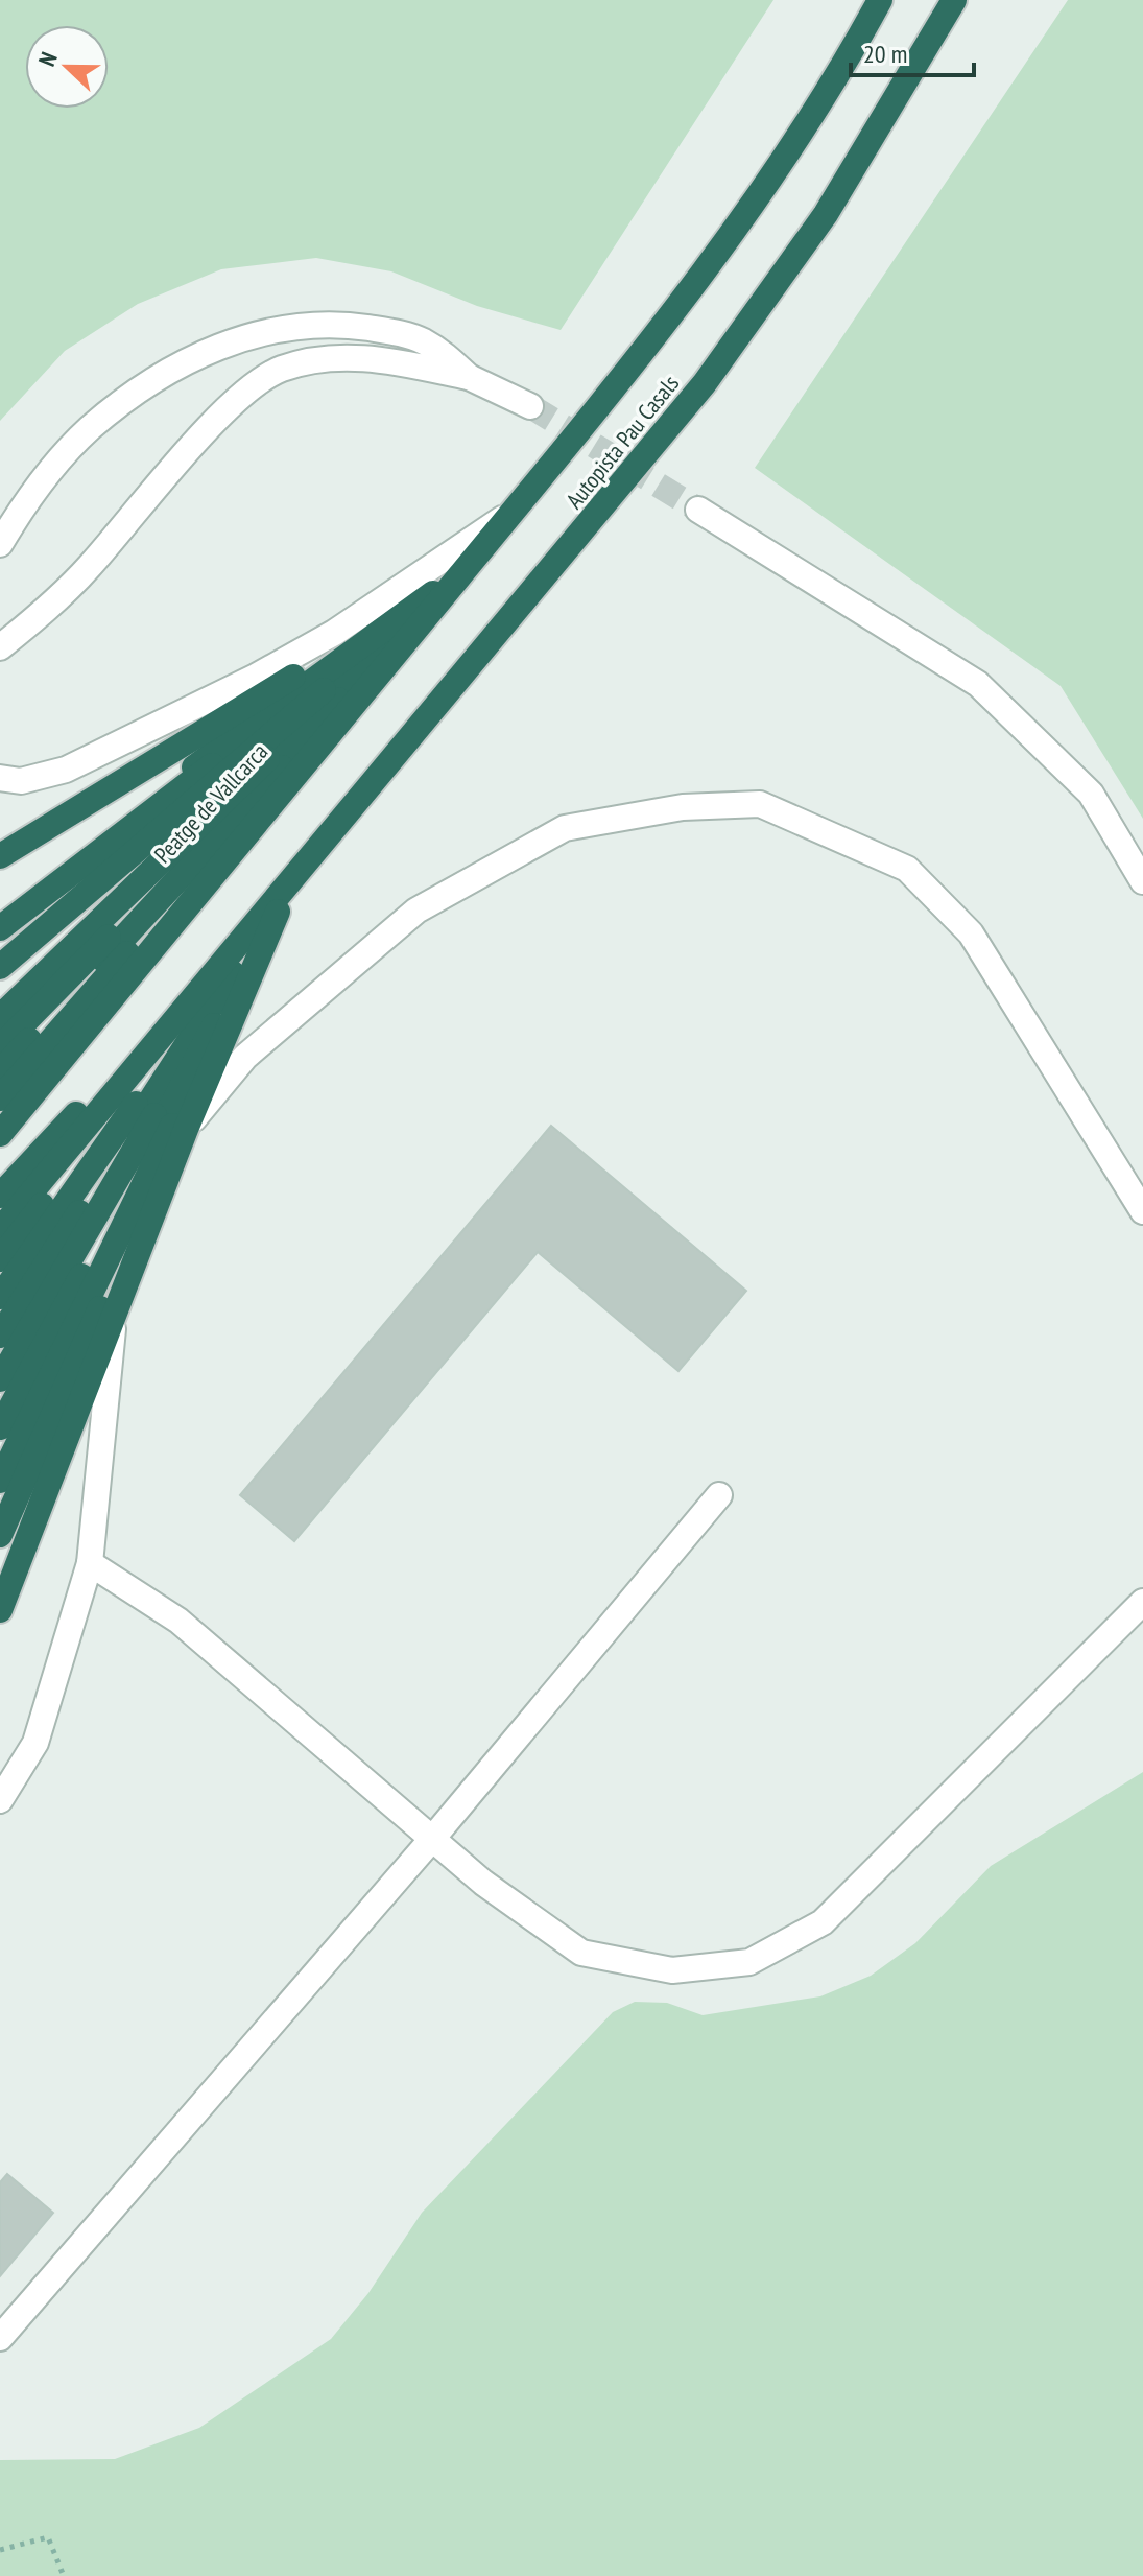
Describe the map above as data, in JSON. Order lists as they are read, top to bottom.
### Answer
{
  "streets": {
    "highway": ["Autopista Pau Casals", "Peatge de Vallcarca"]
  },
  "crossings": [
    ["Autopista Pau Casals", "Peatge de Vallcarca"]
  ],
  "scale_bar": "20 m",
  "north": "left"
}
